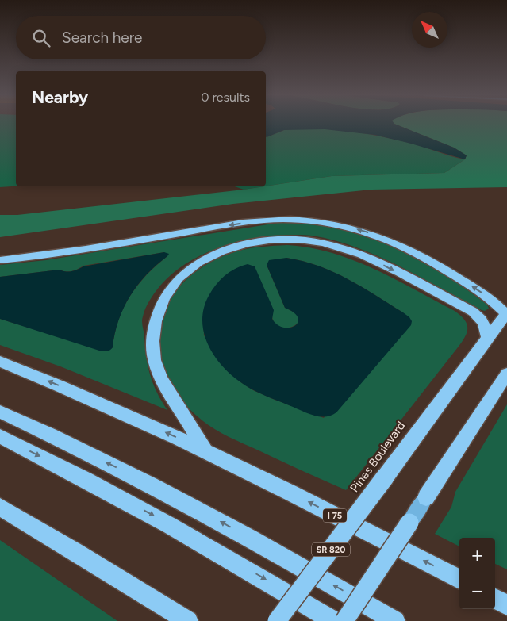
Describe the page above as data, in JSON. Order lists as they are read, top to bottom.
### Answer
{
  "streets": {
    "highway": ["Pines Boulevard", "I 75", "SR 820"]
  },
  "north": "top left",
  "page": {
    "search": "Search here",
    "heading": ["Nearby", "0 results"],
    "map_buttons": ["+", "−"]
  }
}
